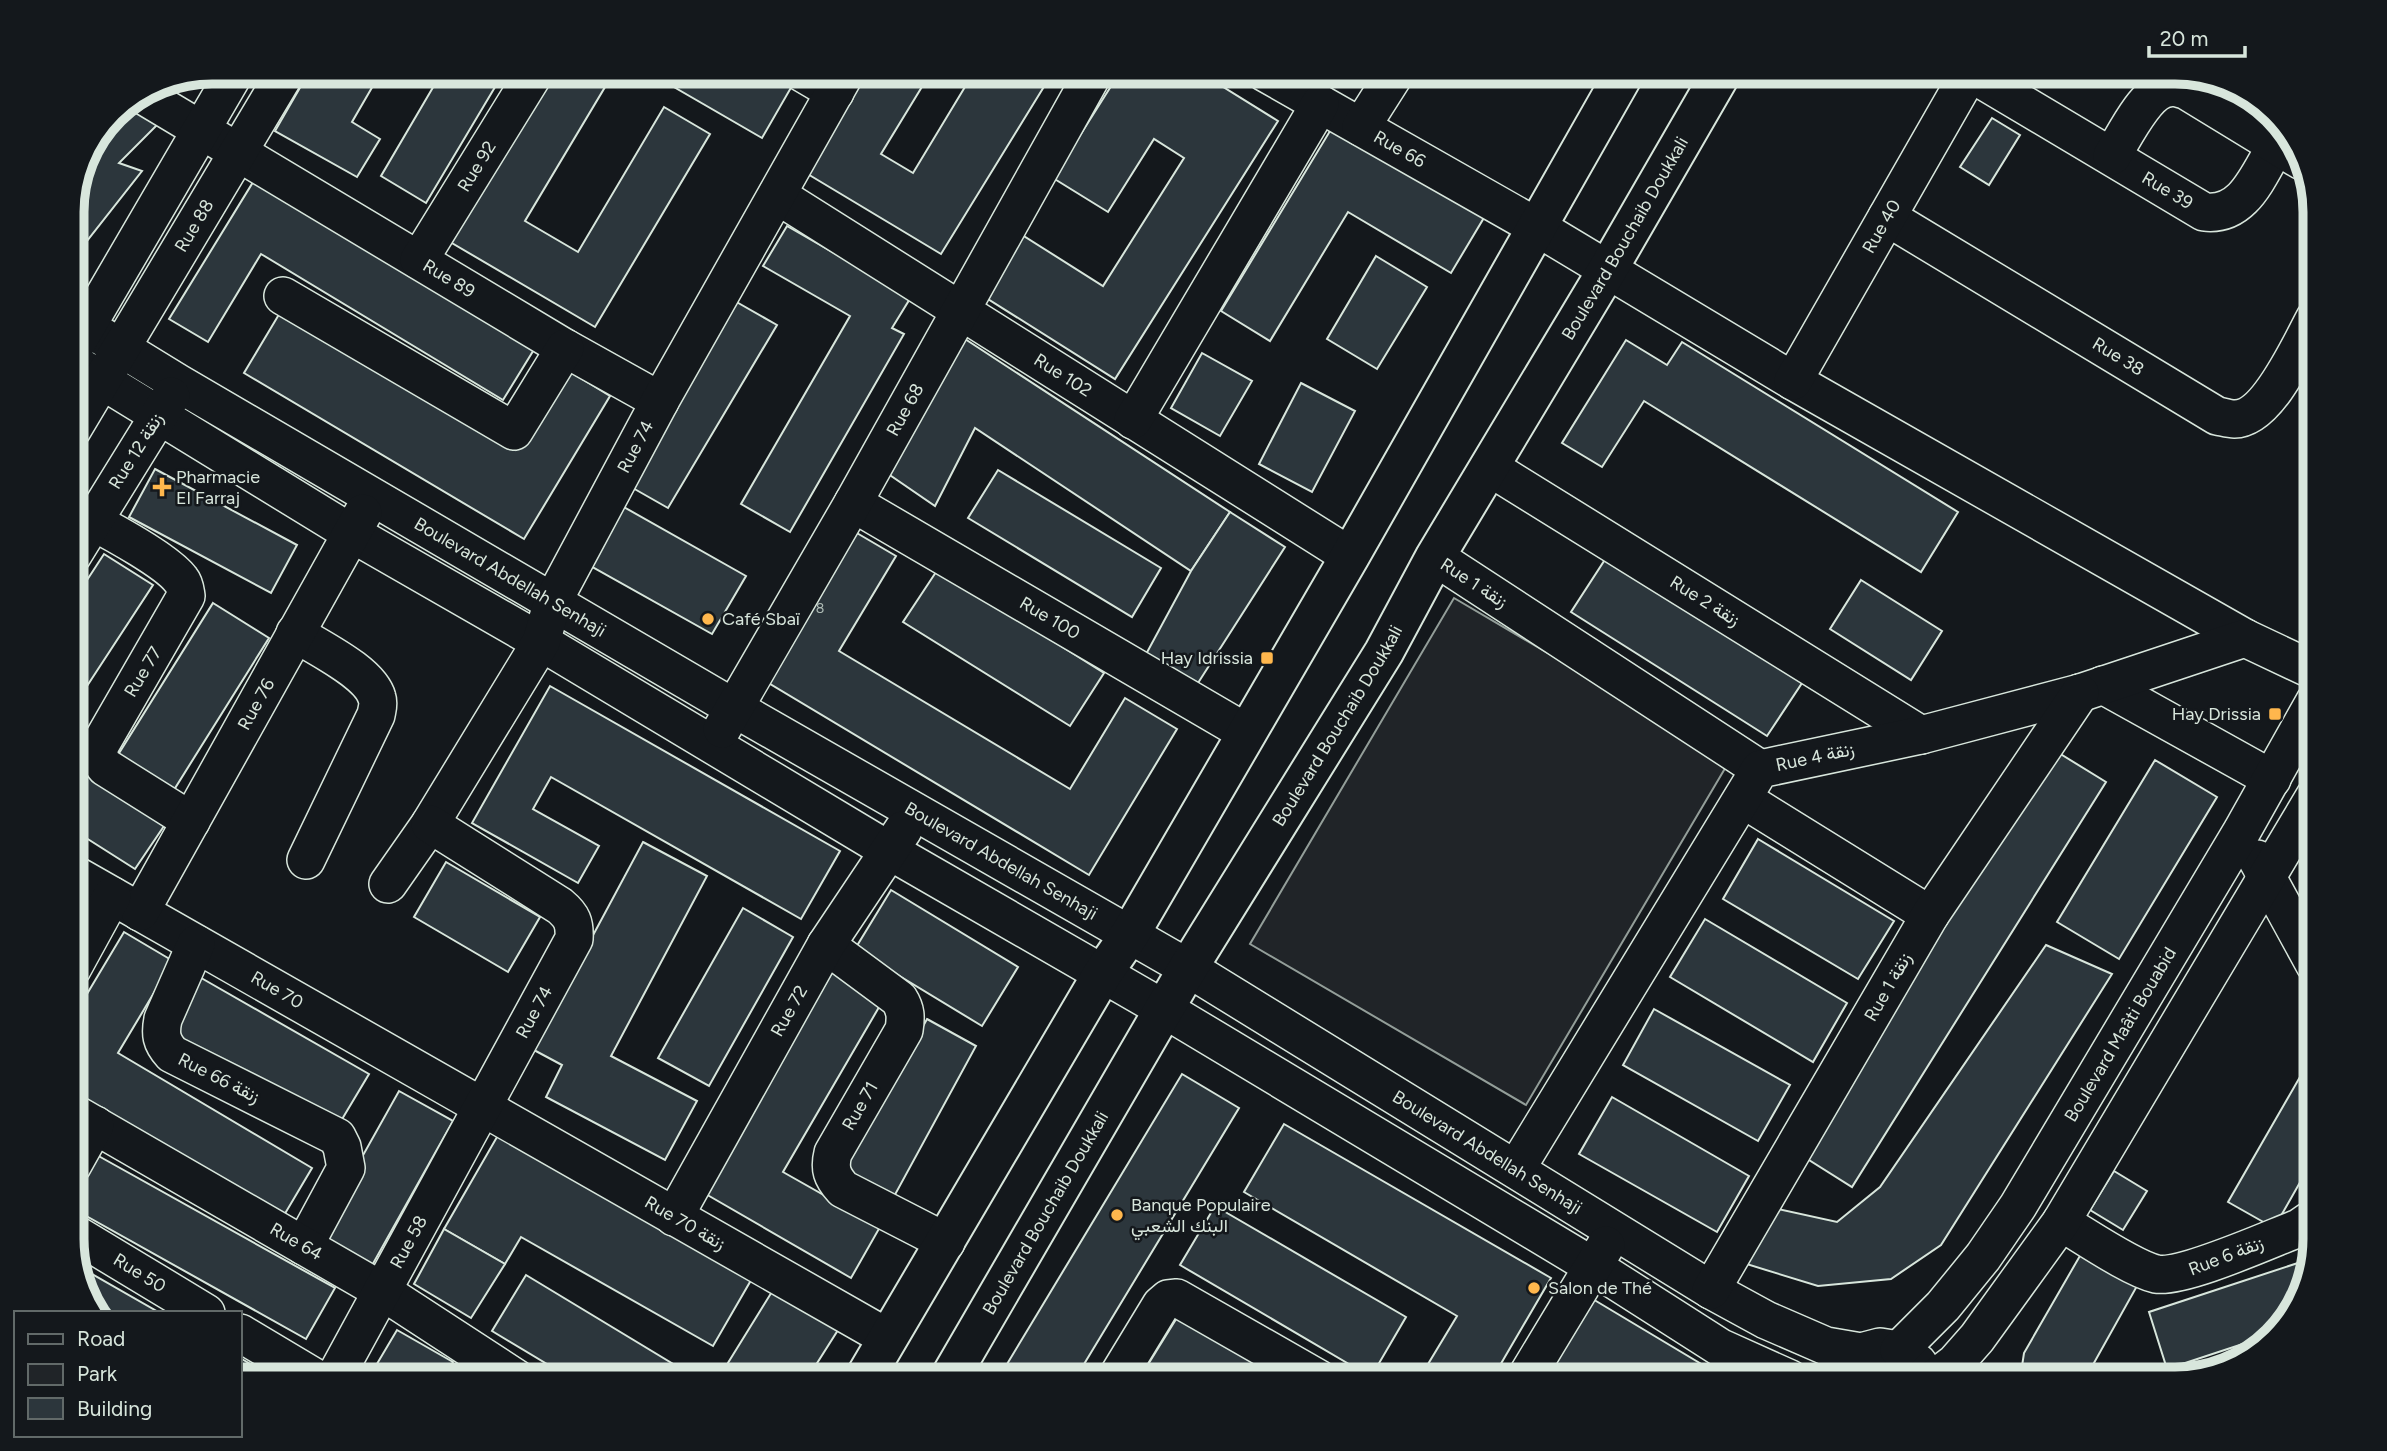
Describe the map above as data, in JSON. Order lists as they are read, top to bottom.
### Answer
{
  "streets": {
    "main road": ["Boulevard Bouchaib Doukkali"],
    "street": [
      "Rue 66",
      "Rue 92",
      "Rue 39",
      "Rue 40",
      "Rue 88",
      "Rue 89",
      "Rue 38",
      "Rue 102",
      "Rue 68",
      "Rue 74",
      "Rue 12 زنقة",
      "Boulevard Abdellah Senhaji",
      "Rue 1 زنقة",
      "Rue 2 زنقة",
      "Rue 100",
      "Rue 77",
      "Rue 76",
      "Rue 4 زنقة",
      "Rue 70",
      "Rue 72",
      "Boulevard Maâti Bouabid",
      "Rue 66 زنقة",
      "Rue 71",
      "Rue 70 زنقة",
      "Rue 64",
      "Rue 58",
      "Rue 6 زنقة",
      "Rue 50"
    ]
  },
  "crossings": [
    ["Rue 66", "Rue 40"],
    ["Rue 66", "Boulevard Bouchaib Doukkali"],
    ["Rue 66", "Rue 4 زنقة"],
    ["Rue 92", "Rue 89"],
    ["Rue 40", "Rue 38"],
    ["Rue 88", "Rue 89"],
    ["Rue 88", "Boulevard Abdellah Senhaji"],
    ["Boulevard Bouchaib Doukkali", "Boulevard Abdellah Senhaji"],
    ["Boulevard Bouchaib Doukkali", "Rue 1 زنقة"],
    ["Boulevard Bouchaib Doukkali", "Rue 2 زنقة"],
    ["Rue 89", "Rue 74"],
    ["Rue 102", "Rue 68"],
    ["Rue 102", "Rue 74"],
    ["Rue 68", "Boulevard Abdellah Senhaji"],
    ["Rue 68", "Rue 100"],
    ["Rue 74", "Boulevard Abdellah Senhaji"],
    ["Rue 74", "Rue 70"],
    ["Rue 74", "Rue 70 زنقة"],
    ["Rue 74", "Rue 58"],
    ["Rue 12 زنقة", "Boulevard Abdellah Senhaji"],
    ["Rue 12 زنقة", "Rue 77"],
    ["Boulevard Abdellah Senhaji", "Rue 1 زنقة"],
    ["Boulevard Abdellah Senhaji", "Rue 76"],
    ["Boulevard Abdellah Senhaji", "Rue 72"],
    ["Boulevard Abdellah Senhaji", "Boulevard Maâti Bouabid"],
    ["Rue 1 زنقة", "Rue 4 زنقة"],
    ["Rue 2 زنقة", "Rue 4 زنقة"],
    ["Rue 77", "Rue 76"],
    ["Rue 76", "Rue 70"],
    ["Rue 70", "Rue 66 زنقة"],
    ["Rue 70", "Rue 70 زنقة"],
    ["Rue 70", "Rue 58"],
    ["Rue 72", "Rue 71"],
    ["Rue 72", "Rue 70 زنقة"],
    ["Rue 66 زنقة", "Rue 64"],
    ["Rue 70 زنقة", "Rue 58"],
    ["Rue 64", "Rue 58"]
  ],
  "places": {
    "health": ["Pharmacie El Farraj"],
    "other": ["Café Sbaï", "Banque Populaire البنك الشعبي", "Salon de Thé"],
    "transit": ["Hay Idrissia", "Hay Drissia"]
  },
  "house_numbers": ["8"],
  "legend": ["Road", "Park", "Building"],
  "scale_bar": "20 m"
}
